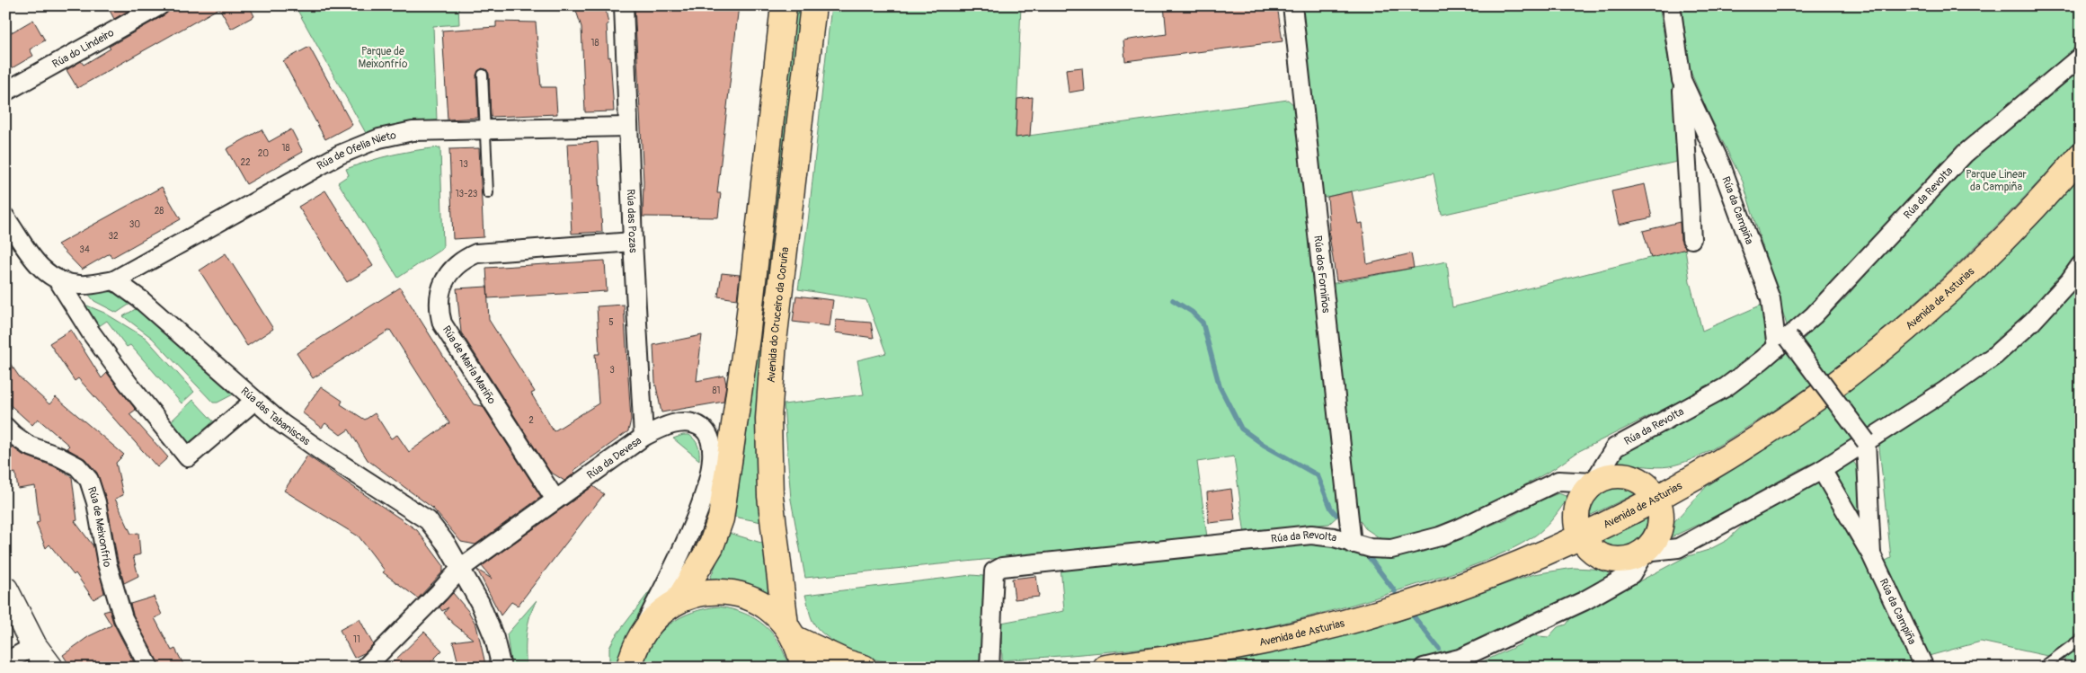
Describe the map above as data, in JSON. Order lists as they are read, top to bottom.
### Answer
{
  "streets": {
    "main road": ["Avenida de Asturias", "Avenida do Cruceiro da Coruña"],
    "street": [
      "Rúa do Lindeiro",
      "Rúa de Ofelia Nieto",
      "Rúa da Revolta",
      "Rúa da Campiña",
      "Rúa das Pozas",
      "Rúa dos Forniños",
      "Rúa de María Mariño",
      "Rúa das Tabaniscas",
      "Rúa da Devesa",
      "Rúa de Meixonfrío"
    ]
  },
  "crossings": [
    ["Rúa de Ofelia Nieto", "Rúa das Pozas"],
    ["Rúa de Ofelia Nieto", "Rúa das Tabaniscas"],
    ["Rúa da Revolta", "Rúa da Campiña"],
    ["Rúa da Revolta", "Rúa dos Forniños"],
    ["Rúa das Pozas", "Rúa de María Mariño"],
    ["Rúa das Pozas", "Rúa da Devesa"],
    ["Rúa de María Mariño", "Rúa da Devesa"],
    ["Rúa das Tabaniscas", "Rúa da Devesa"]
  ],
  "parks": ["Parque de Meixonfrío", "Parque Linear da Campiña"],
  "house_numbers": [
    "18",
    "18",
    "20",
    "22",
    "13",
    "13-23",
    "28",
    "30",
    "32",
    "34",
    "5",
    "3",
    "81",
    "2",
    "11"
  ]
}
